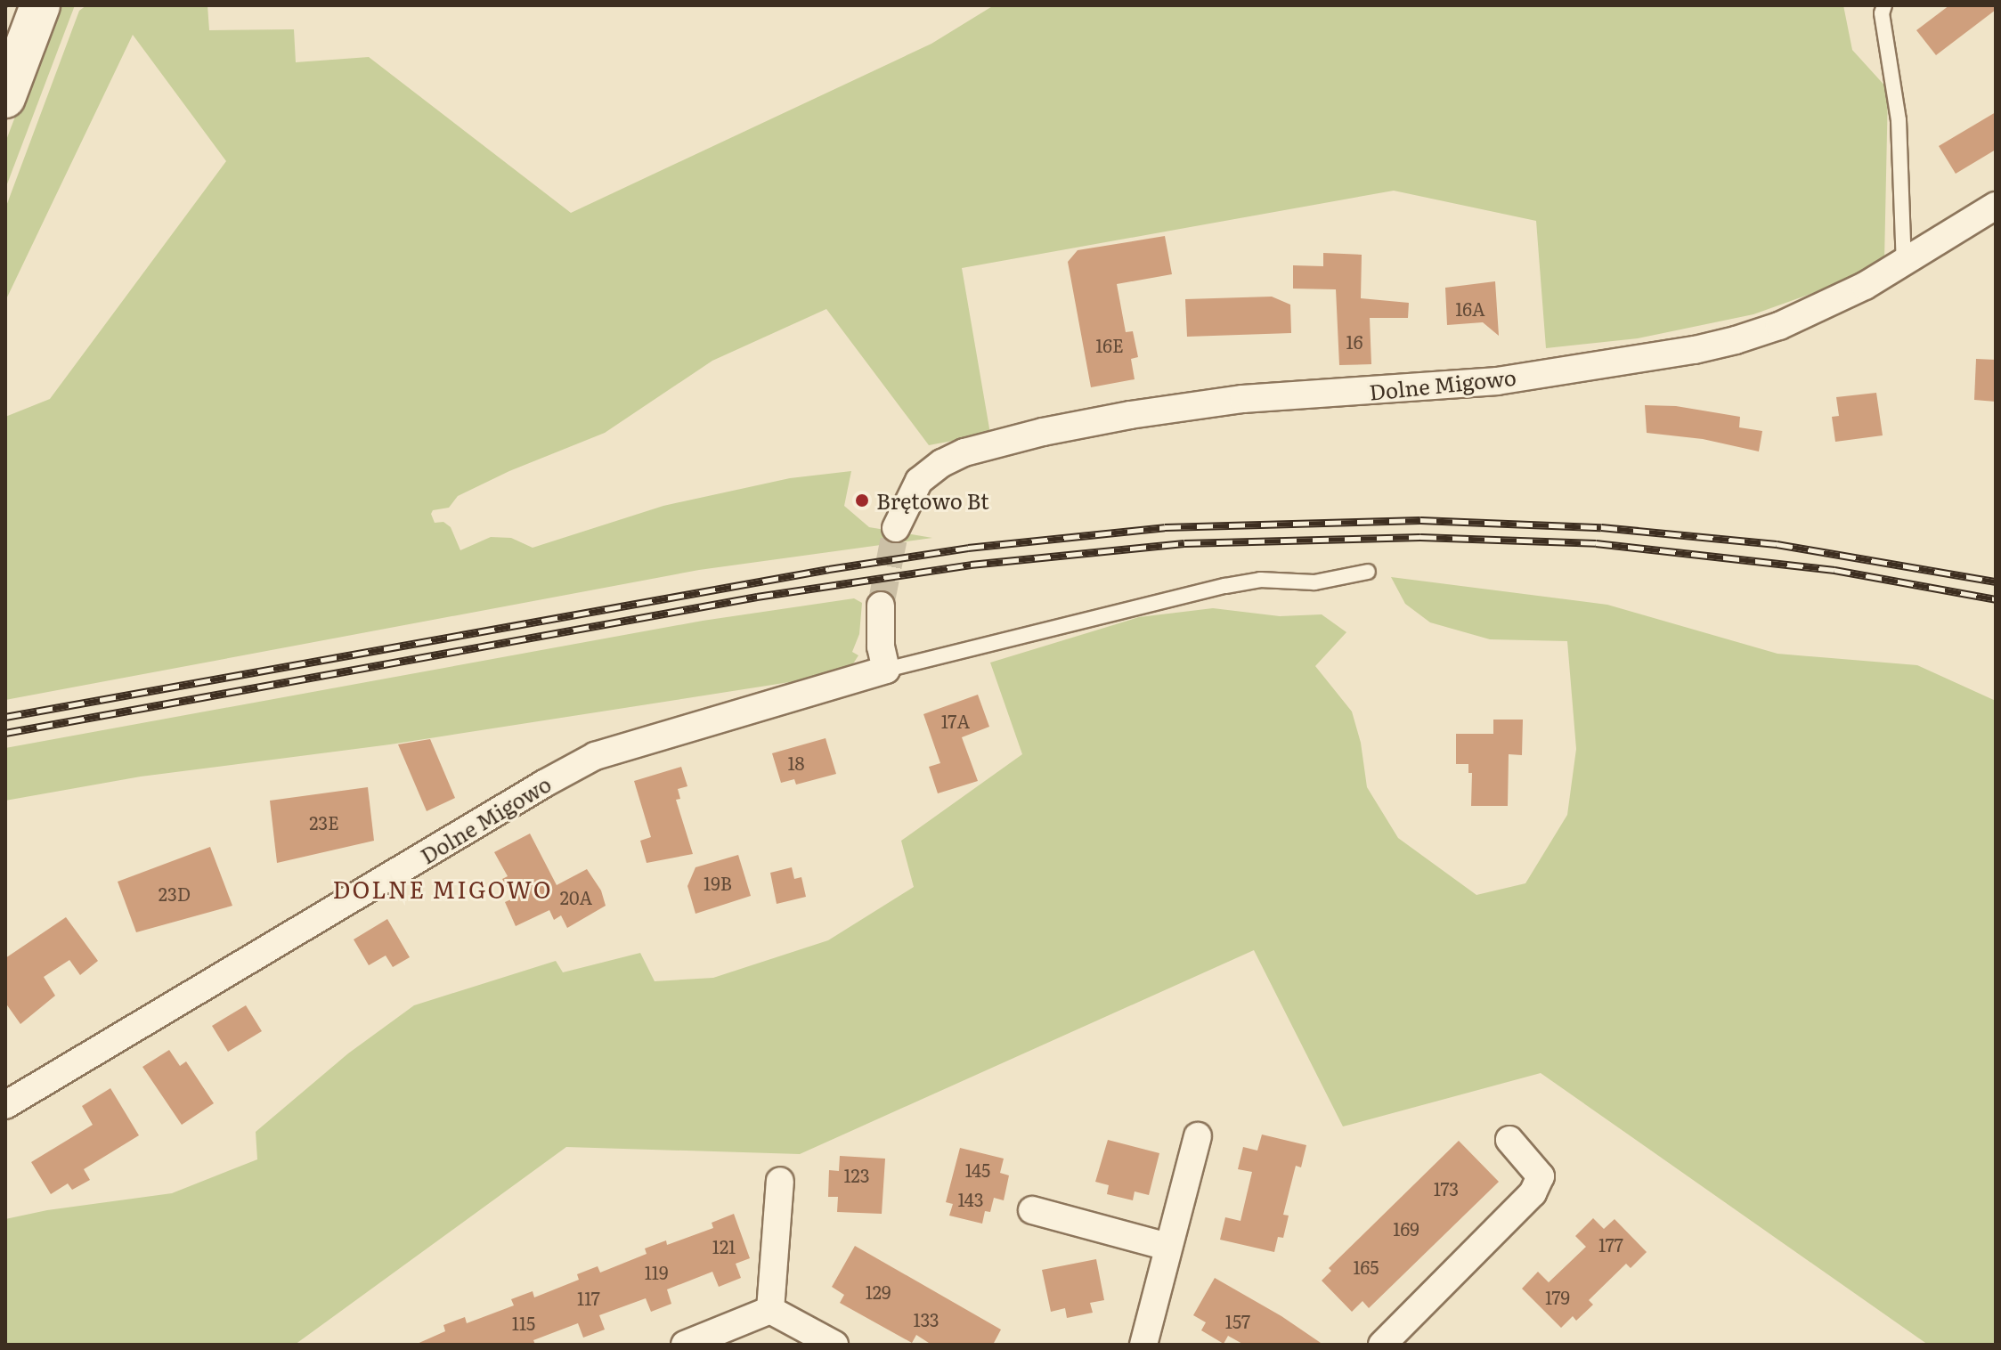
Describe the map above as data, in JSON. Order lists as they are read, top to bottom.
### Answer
{
  "streets": {
    "street": ["Dolne Migowo"]
  },
  "districts": ["DOLNE MIGOWO"],
  "places": ["Brętowo Bt"],
  "house_numbers": [
    "16A",
    "16",
    "16E",
    "17A",
    "18",
    "23E",
    "19B",
    "23D",
    "20A",
    "145",
    "123",
    "173",
    "143",
    "169",
    "177",
    "121",
    "165",
    "119",
    "129",
    "179",
    "117",
    "133",
    "157",
    "115"
  ]
}
